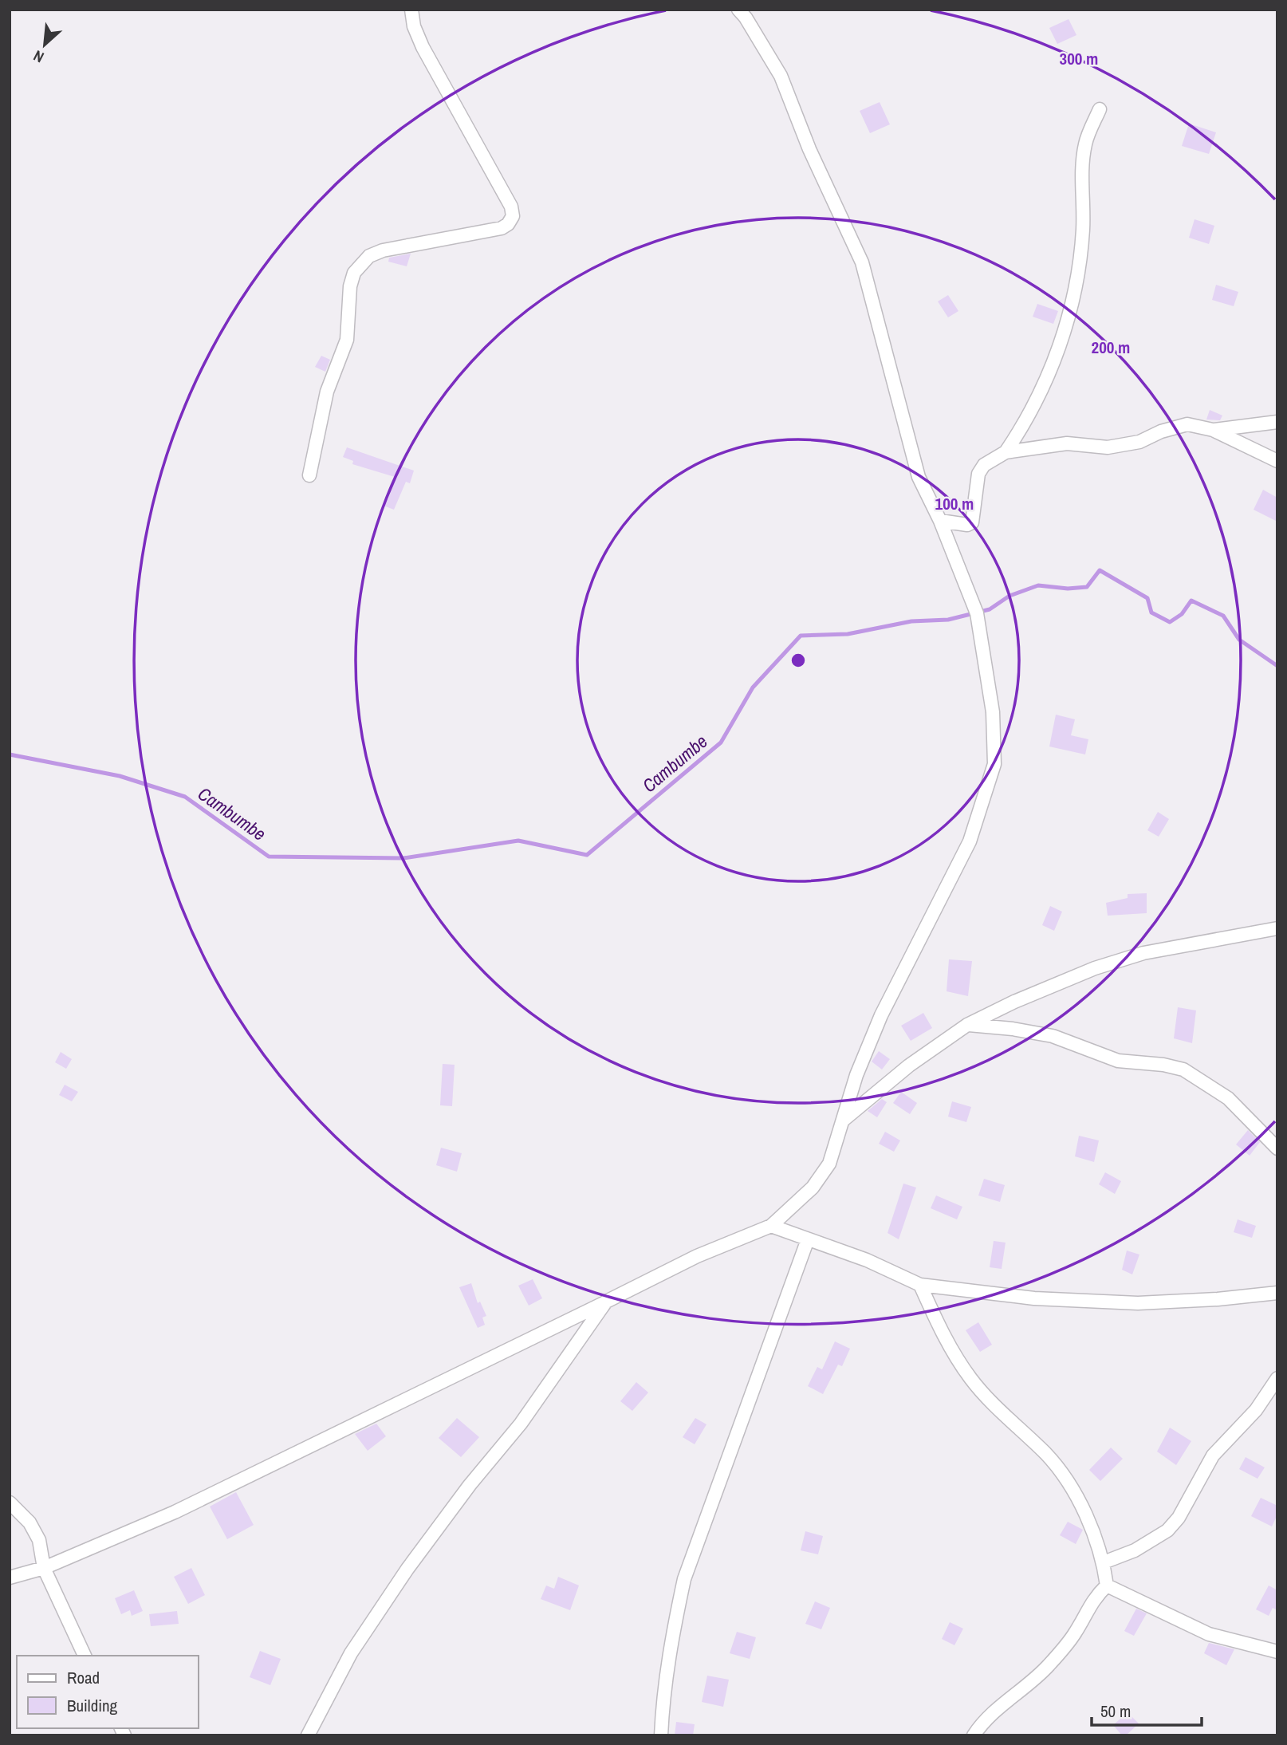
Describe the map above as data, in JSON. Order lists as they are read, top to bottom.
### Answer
{
  "water": ["Cambumbe"],
  "legend": ["Road", "Building"],
  "scale_bar": "50 m",
  "north": "bottom left",
  "rings": ["300 m", "200 m", "100 m"]
}
